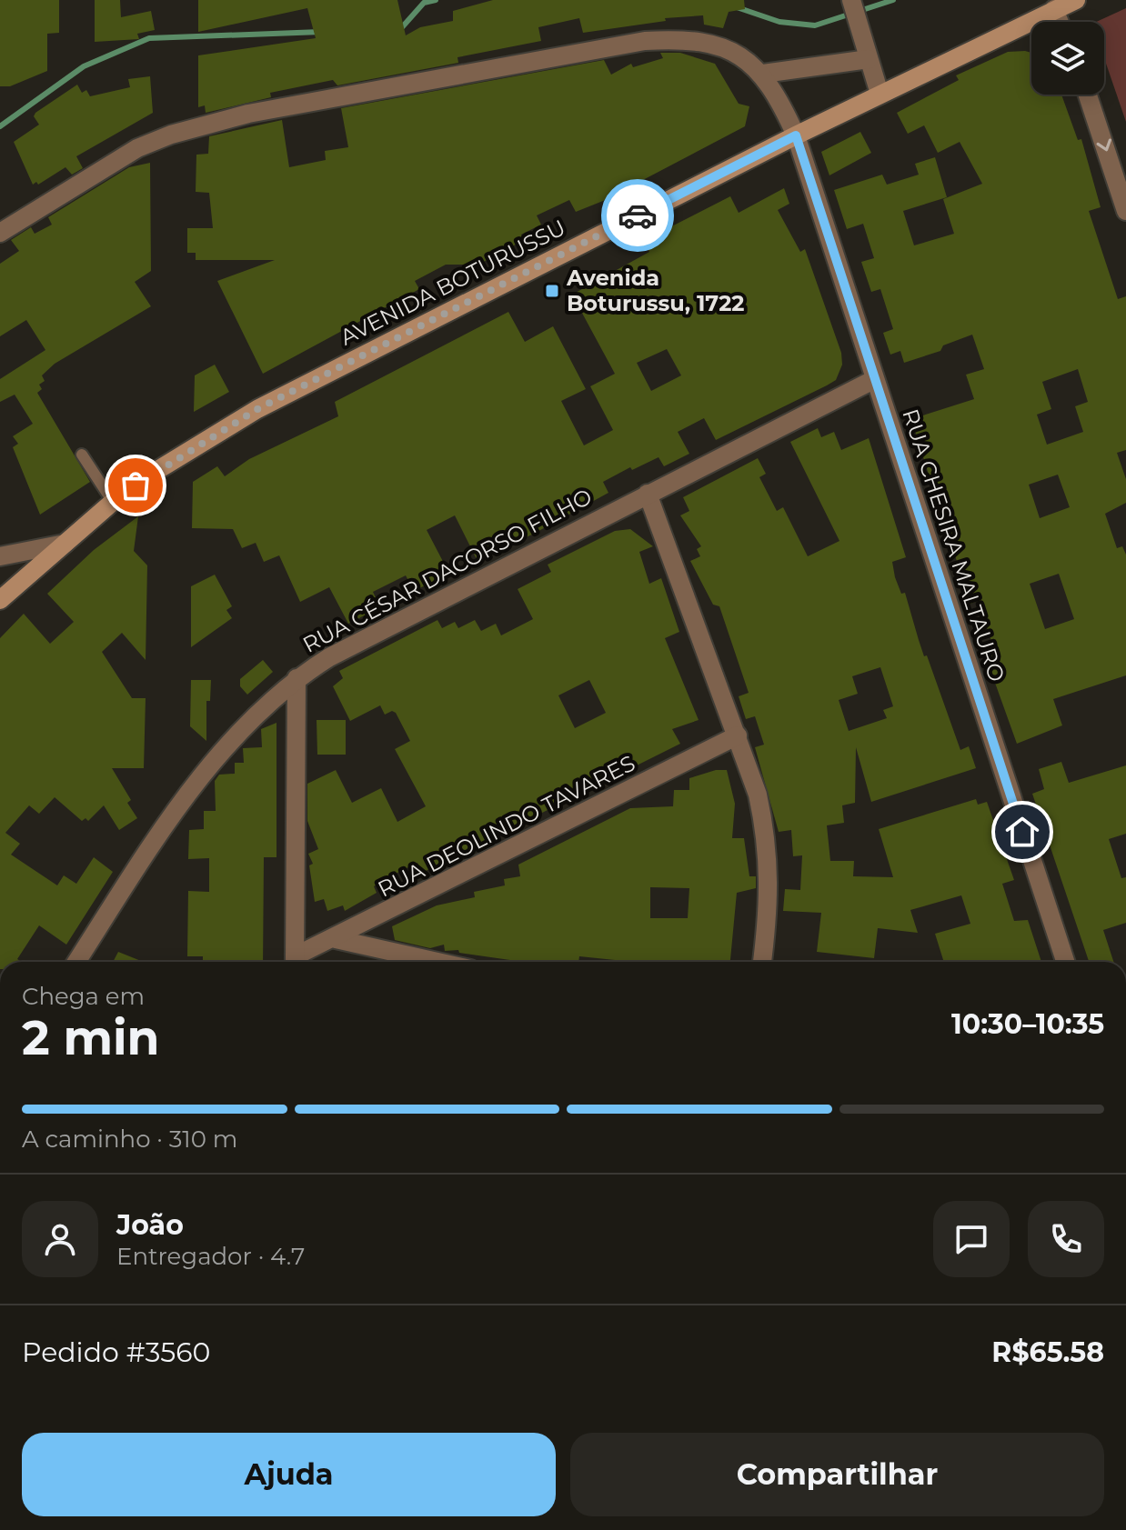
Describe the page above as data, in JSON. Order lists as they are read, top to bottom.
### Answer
{
  "streets": {
    "main road": ["AVENIDA BOTURUSSU"],
    "street": ["RUA CHESIRA MALTAURO", "RUA CÉSAR DACORSO FILHO", "RUA DEOLINDO TAVARES"]
  },
  "crossings": [
    ["AVENIDA BOTURUSSU", "RUA CHESIRA MALTAURO"],
    ["RUA CHESIRA MALTAURO", "RUA CÉSAR DACORSO FILHO"]
  ],
  "places": {
    "transit": ["Avenida Boturussu, 1722"]
  },
  "page": {
    "heading": ["2 min", "Chega em", "10:30–10:35"],
    "panel": [
      "João",
      "Entregador · 4.7",
      "Pedido #3560",
      "R$65.58"
    ],
    "bar": "A caminho · 310 m",
    "buttons": ["Ajuda", "Compartilhar"]
  }
}
